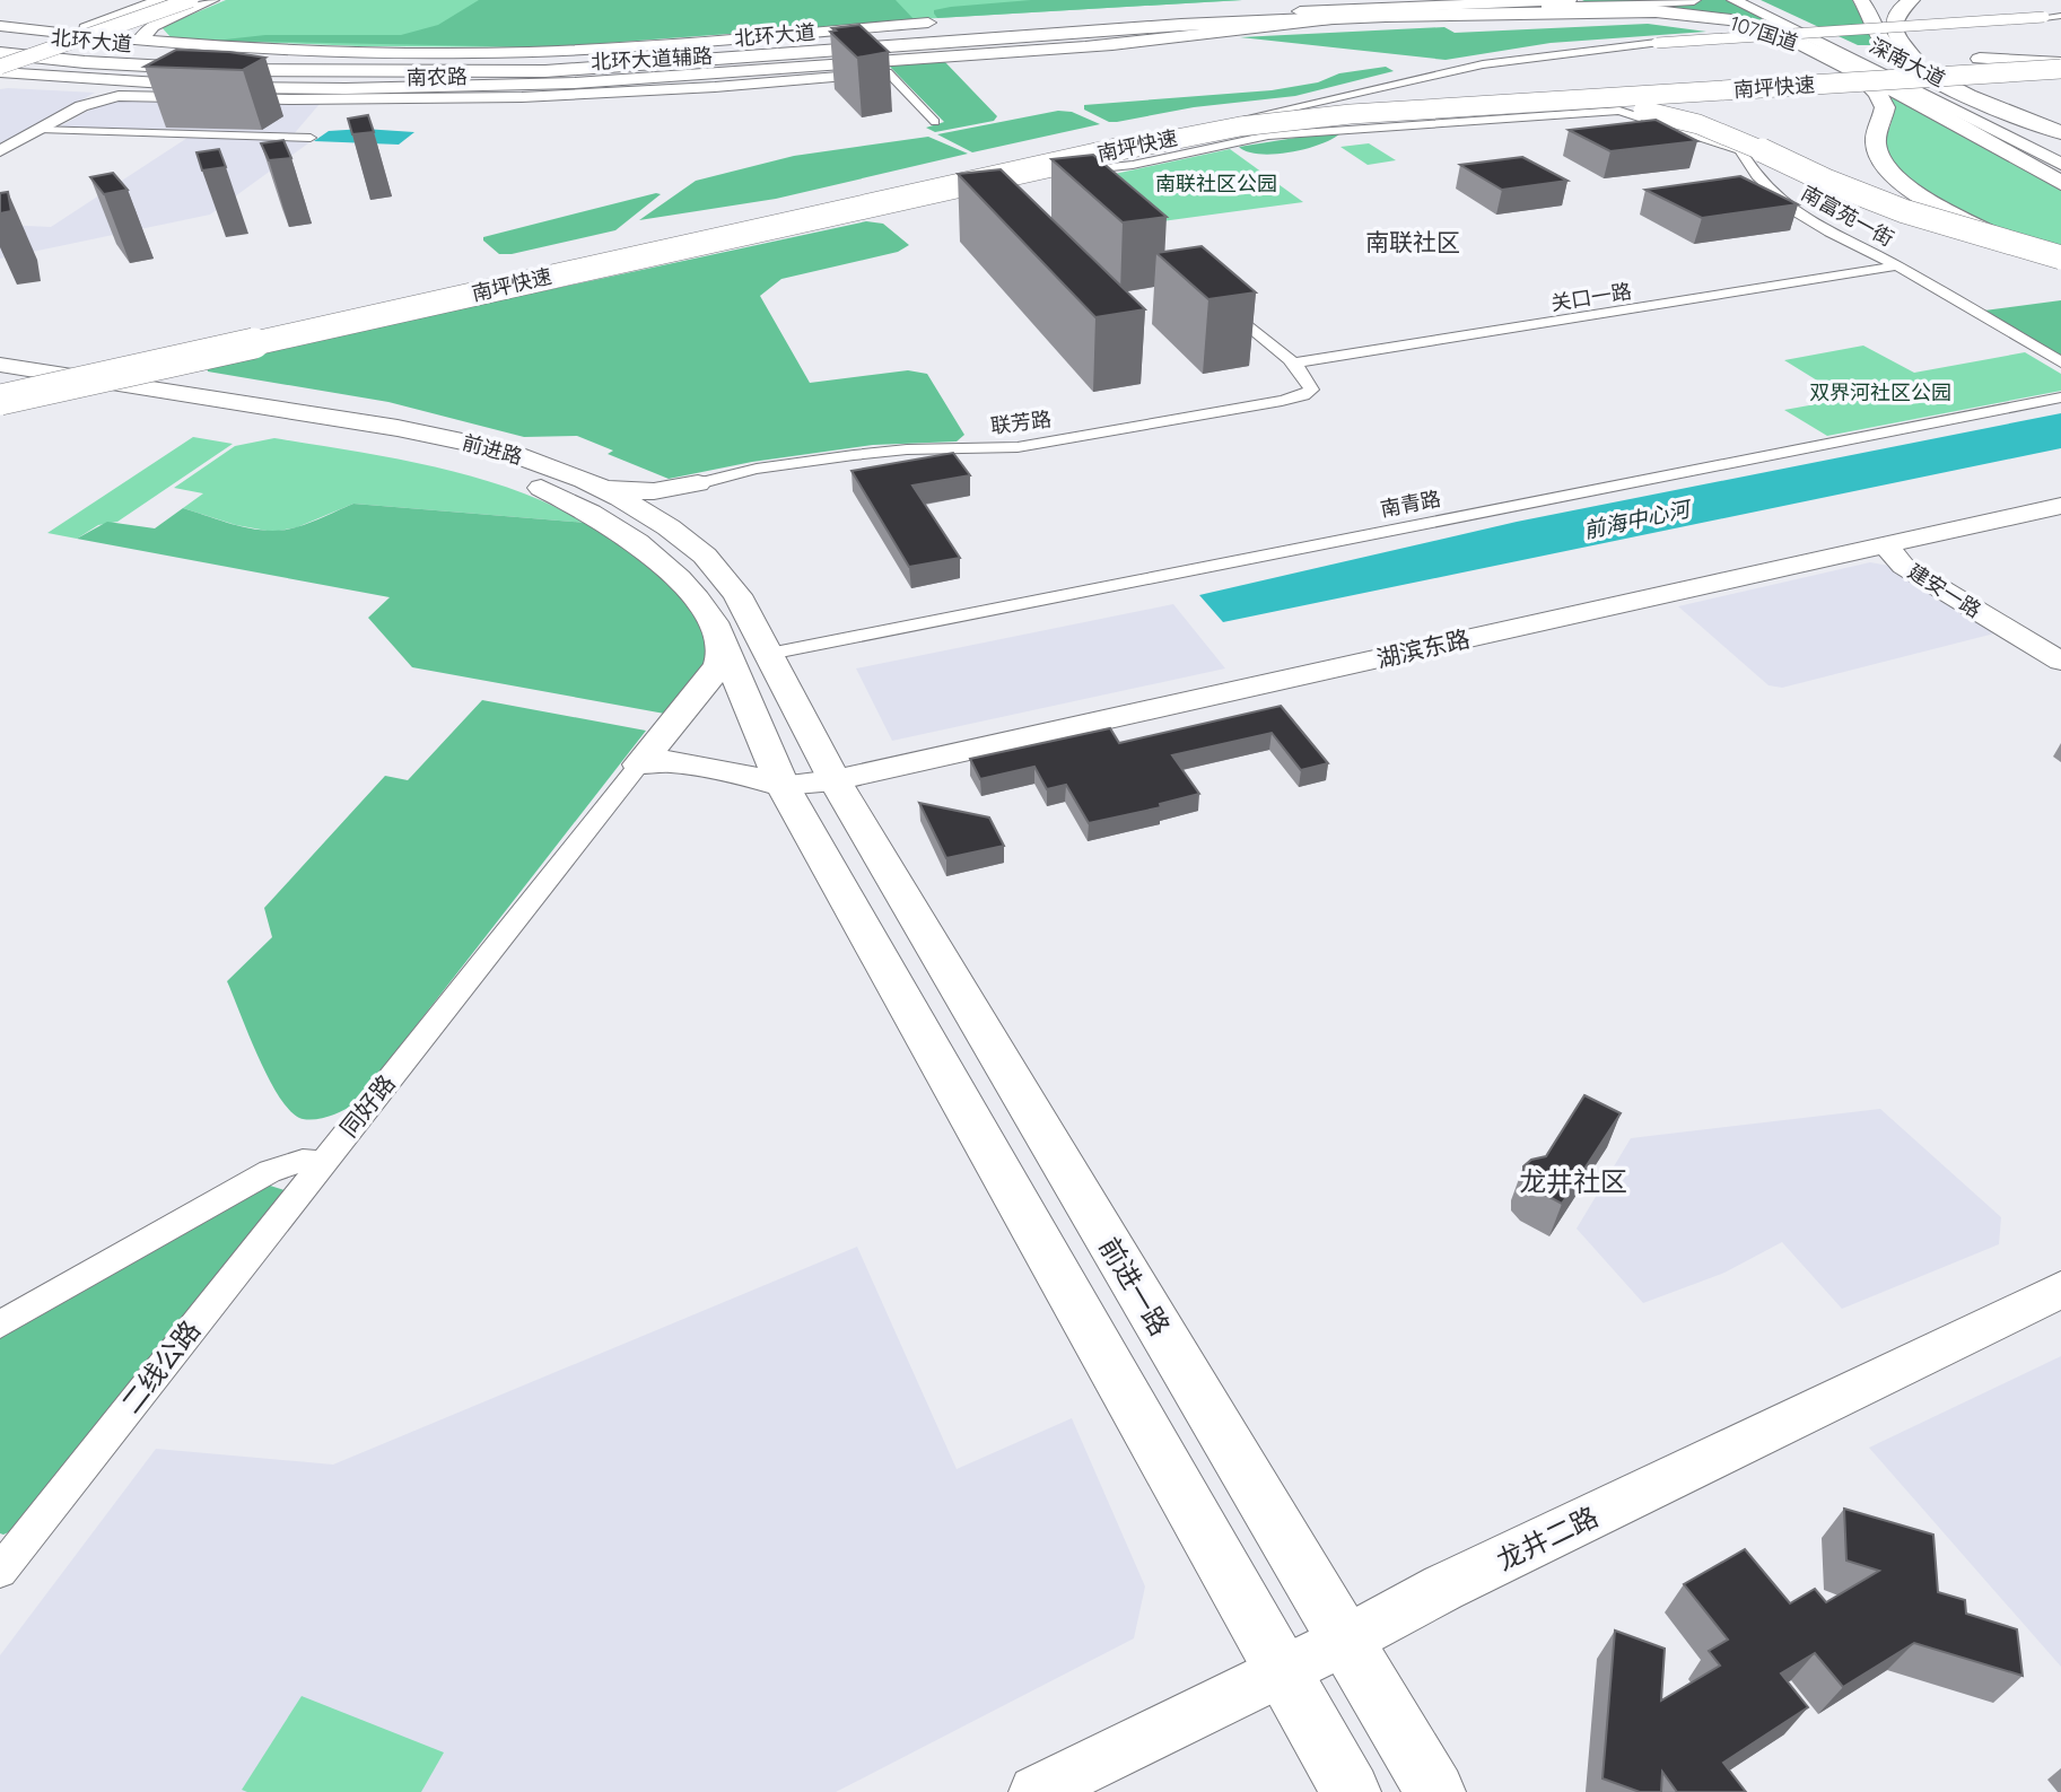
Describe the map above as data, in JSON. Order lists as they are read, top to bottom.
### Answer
{
  "streets": {
    "highway": ["107国道", "北环大道", "南坪快速"],
    "main road": [
      "北环大道辅路",
      "深南大道",
      "前进路",
      "建安一路",
      "湖滨东路",
      "前进一路",
      "龙井二路"
    ],
    "street": [
      "南富苑一街",
      "关口一路",
      "联芳路",
      "南青路",
      "同好路",
      "二线公路"
    ]
  },
  "crossings": [
    ["107国道", "北环大道"],
    ["北环大道", "北环大道辅路"],
    ["南坪快速", "前进路"],
    ["南富苑一街", "关口一路"],
    ["关口一路", "联芳路"],
    ["前进路", "南青路"],
    ["前进路", "湖滨东路"],
    ["前进路", "前进一路"],
    ["建安一路", "湖滨东路"],
    ["湖滨东路", "前进一路"],
    ["同好路", "二线公路"],
    ["前进一路", "龙井二路"]
  ],
  "districts": ["南联社区", "龙井社区"],
  "water": ["前海中心河"],
  "parks": ["南联社区公园", "双界河社区公园"]
}
